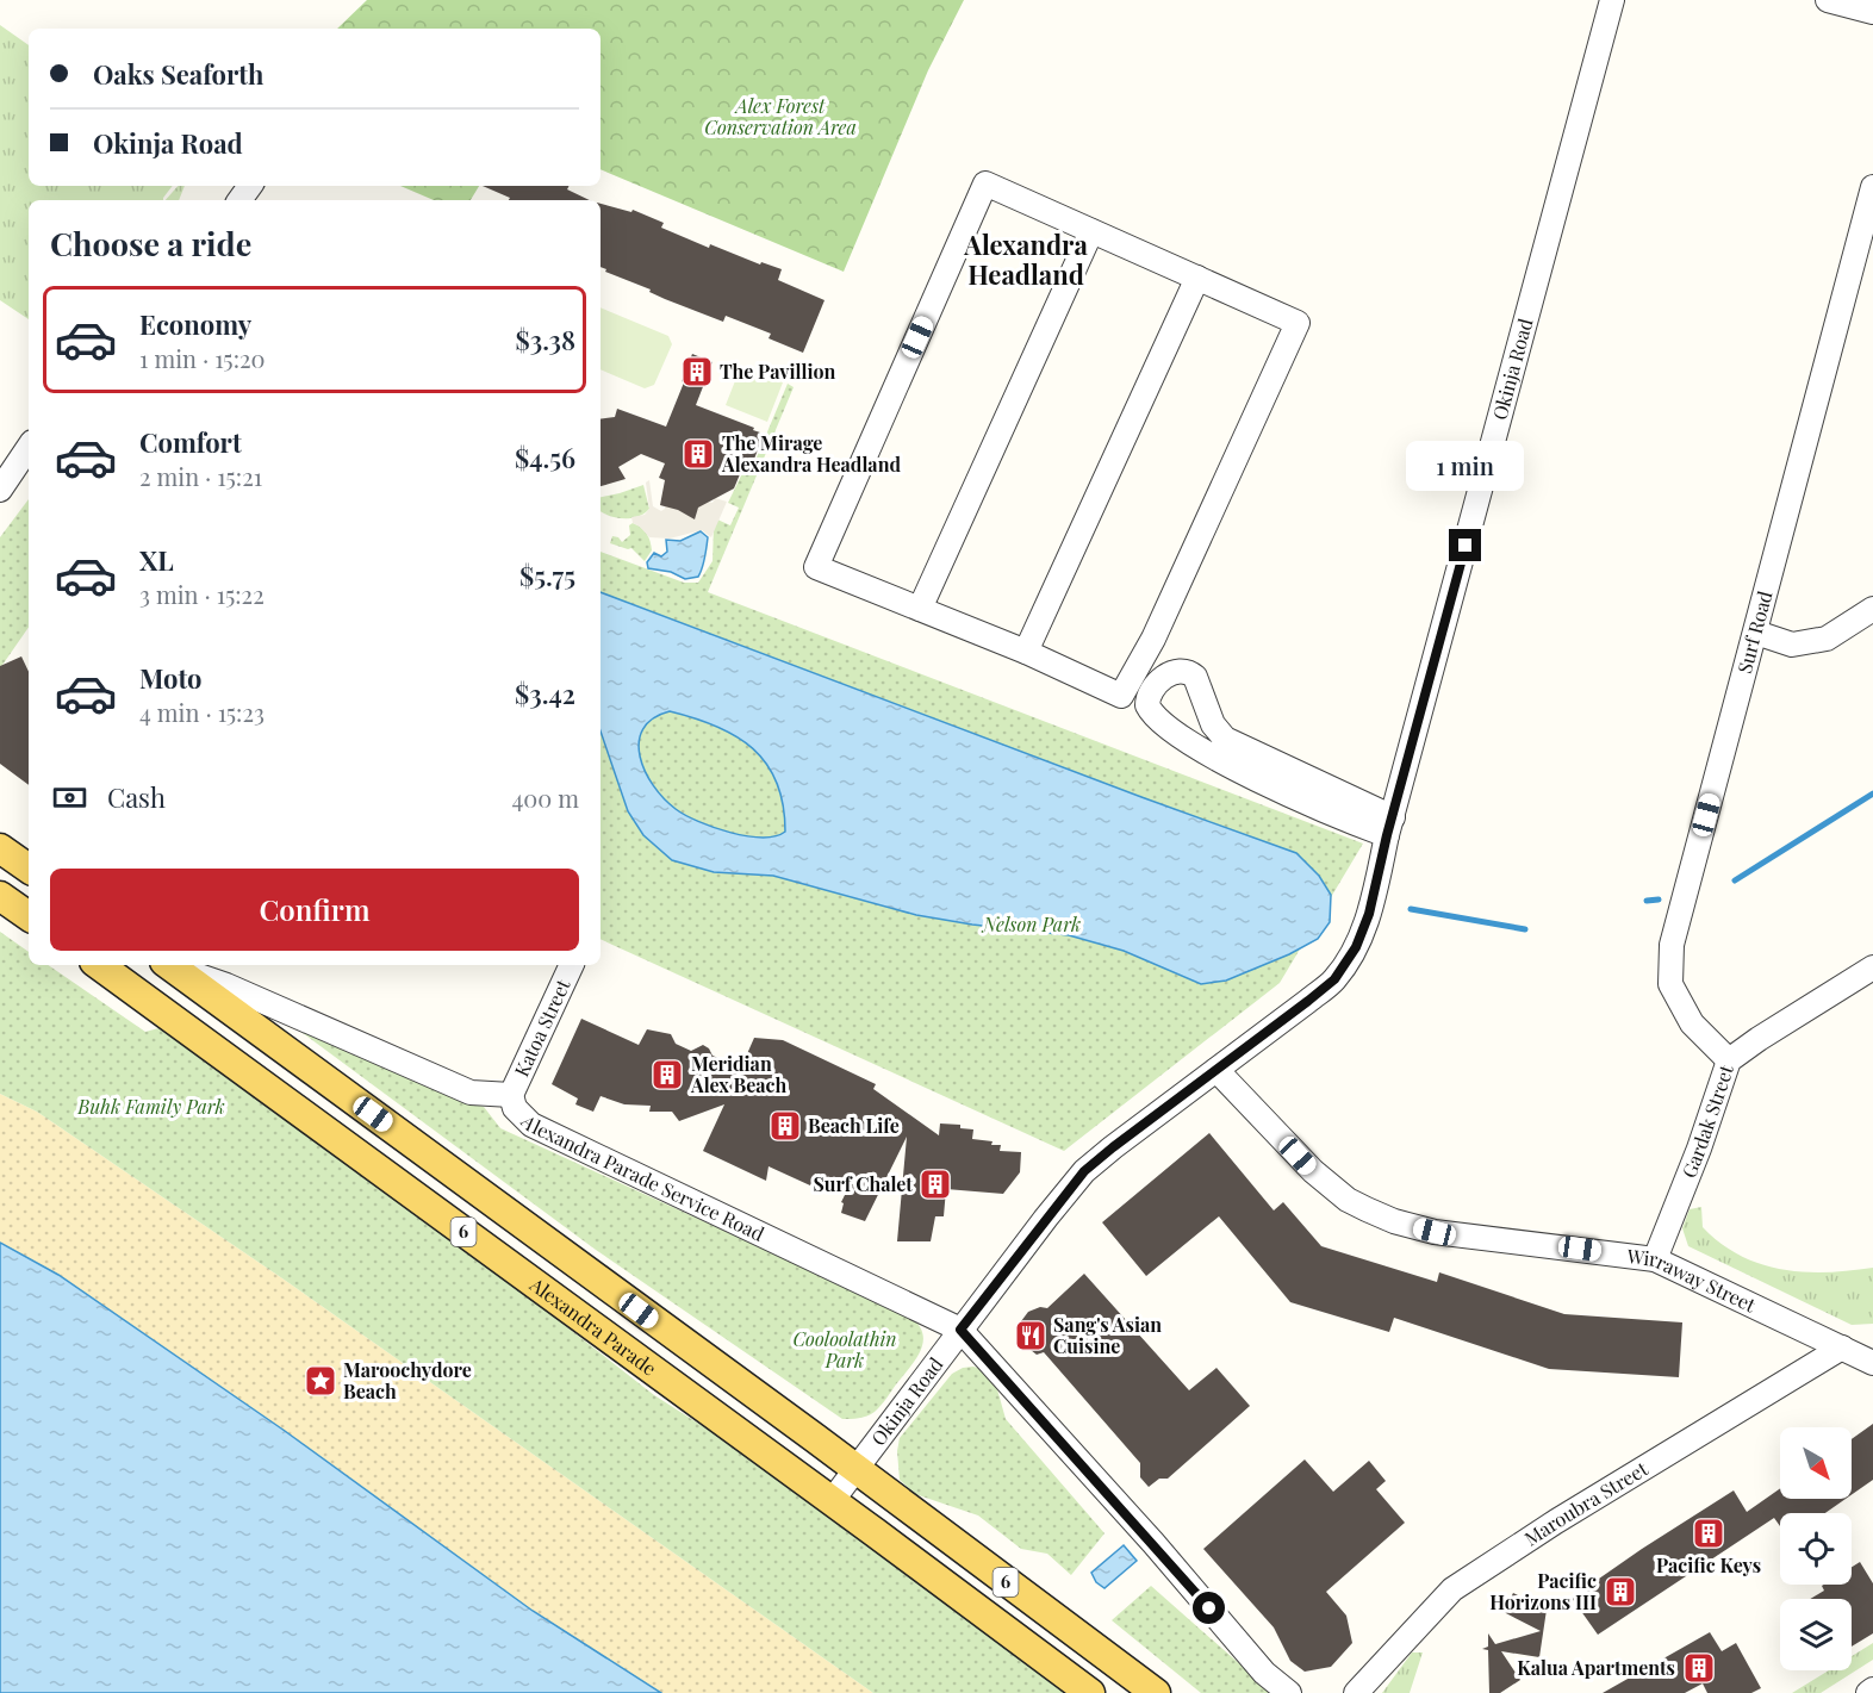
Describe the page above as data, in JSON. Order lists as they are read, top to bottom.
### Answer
{
  "streets": {
    "main road": ["6", "Alexandra Parade"],
    "street": [
      "Okinja Road",
      "Surf Road",
      "Katoa Street",
      "Gardak Street",
      "Alexandra Parade Service Road",
      "Wirraway Street",
      "Maroubra Street"
    ]
  },
  "crossings": [
    ["Okinja Road", "Alexandra Parade Service Road"],
    ["Okinja Road", "Wirraway Street"],
    ["Okinja Road", "Alexandra Parade"],
    ["Surf Road", "Gardak Street"],
    ["Katoa Street", "Alexandra Parade Service Road"],
    ["Gardak Street", "Wirraway Street"],
    ["Wirraway Street", "Maroubra Street"]
  ],
  "districts": ["Alexandra Headland"],
  "parks": [
    "Alex Forest Conservation Area",
    "Nelson Park",
    "Buhk Family Park",
    "Cooloolathin Park"
  ],
  "places": {
    "building": [
      "The Pavillion",
      "The Mirage Alexandra Headland",
      "Meridian Alex Beach",
      "Beach Life",
      "Surf Chalet",
      "Pacific Keys",
      "Pacific Horizons III",
      "Kalua Apartments"
    ],
    "restaurant": ["Sang's Asian Cuisine"],
    "place": ["Maroochydore Beach"]
  },
  "north": "bottom right",
  "page": {
    "banner": ["Oaks Seaforth", "Okinja Road"],
    "heading": "Choose a ride",
    "list": [
      {
        "name": "Economy",
        "note": "1 min · 15:20",
        "value": "$3.38"
      },
      {
        "name": "Comfort",
        "note": "2 min · 15:21",
        "value": "$4.56"
      },
      {
        "name": "XL",
        "note": "3 min · 15:22",
        "value": "$5.75"
      },
      {
        "name": "Moto",
        "note": "4 min · 15:23",
        "value": "$3.42"
      }
    ],
    "bubble": "1 min",
    "pay": ["Cash", "400 m"],
    "buttons": "Confirm"
  }
}
